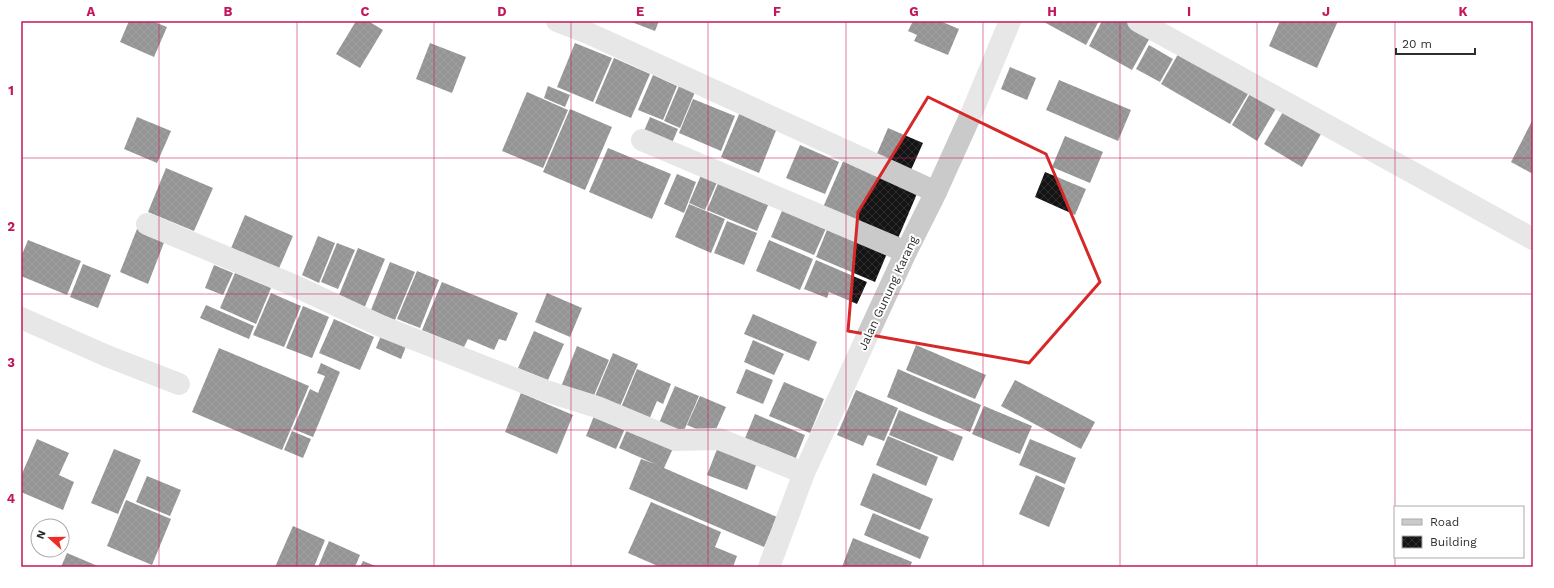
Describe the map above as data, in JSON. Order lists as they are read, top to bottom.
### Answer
{
  "streets": {
    "street": ["Jalan Gunung Karang"]
  },
  "legend": ["Road", "Building"],
  "scale_bar": "20 m",
  "north": "left",
  "grid": {
    "columns": [
      "A",
      "B",
      "C",
      "D",
      "E",
      "F",
      "G",
      "H",
      "I",
      "J",
      "K"
    ],
    "rows": [
      "1",
      "2",
      "3",
      "4"
    ]
  }
}
